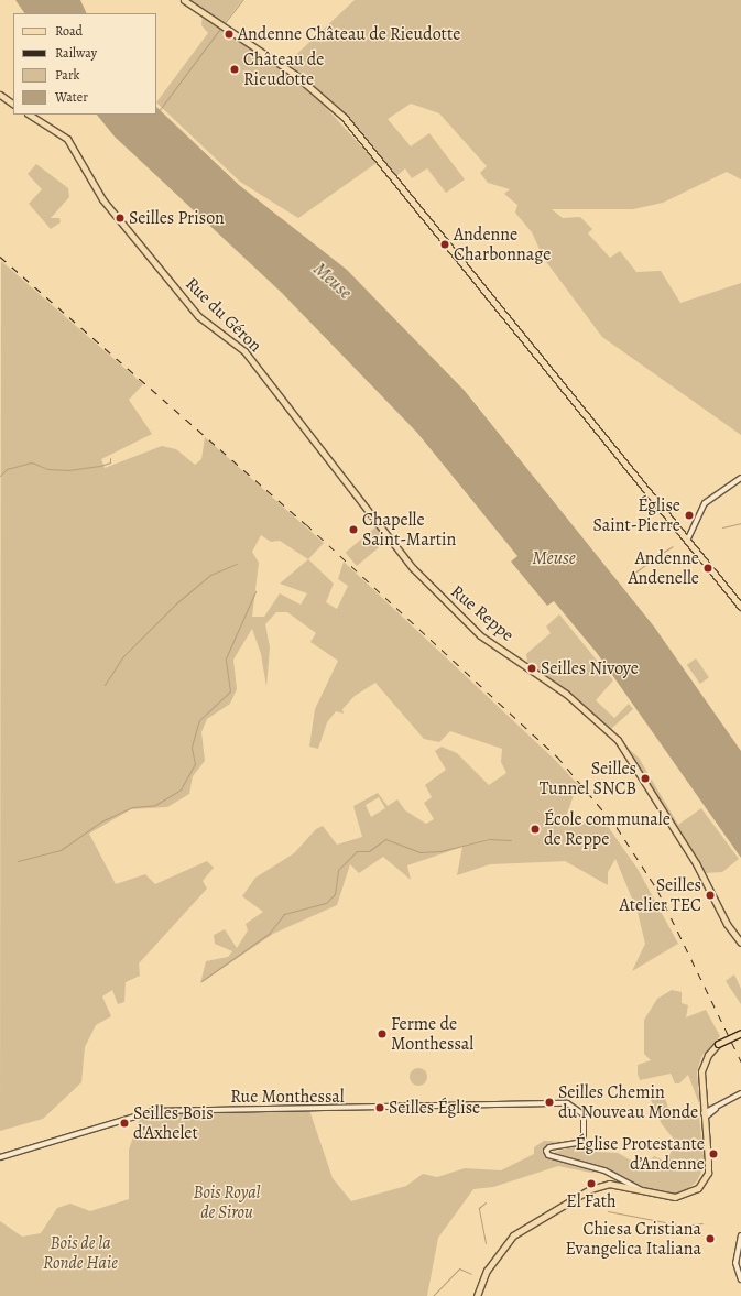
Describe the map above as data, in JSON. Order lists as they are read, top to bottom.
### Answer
{
  "streets": {
    "main road": ["Rue du Géron", "Rue Reppe"],
    "street": ["Rue Monthessal"]
  },
  "crossings": [
    ["Rue du Géron", "Rue Reppe"]
  ],
  "water": ["Meuse"],
  "parks": ["Bois Royal de Sirou", "Bois de la Ronde Haie"],
  "places": [
    "Andenne Château de Rieudotte",
    "Château de Rieudotte",
    "Seilles Prison",
    "Andenne Charbonnage",
    "Église Saint-Pierre",
    "Chapelle Saint-Martin",
    "Andenne Andenelle",
    "Seilles Nivoye",
    "Seilles Tunnel SNCB",
    "École communale de Reppe",
    "Seilles Atelier TEC",
    "Ferme de Monthessal",
    "Seilles Chemin du Nouveau Monde",
    "Seilles Église",
    "Seilles Bois d'Axhelet",
    "Église Protestante d’Andenne",
    "El Fath",
    "Chiesa Cristiana Evangelica Italiana"
  ],
  "legend": [
    "Road",
    "Railway",
    "Park",
    "Water"
  ]
}
